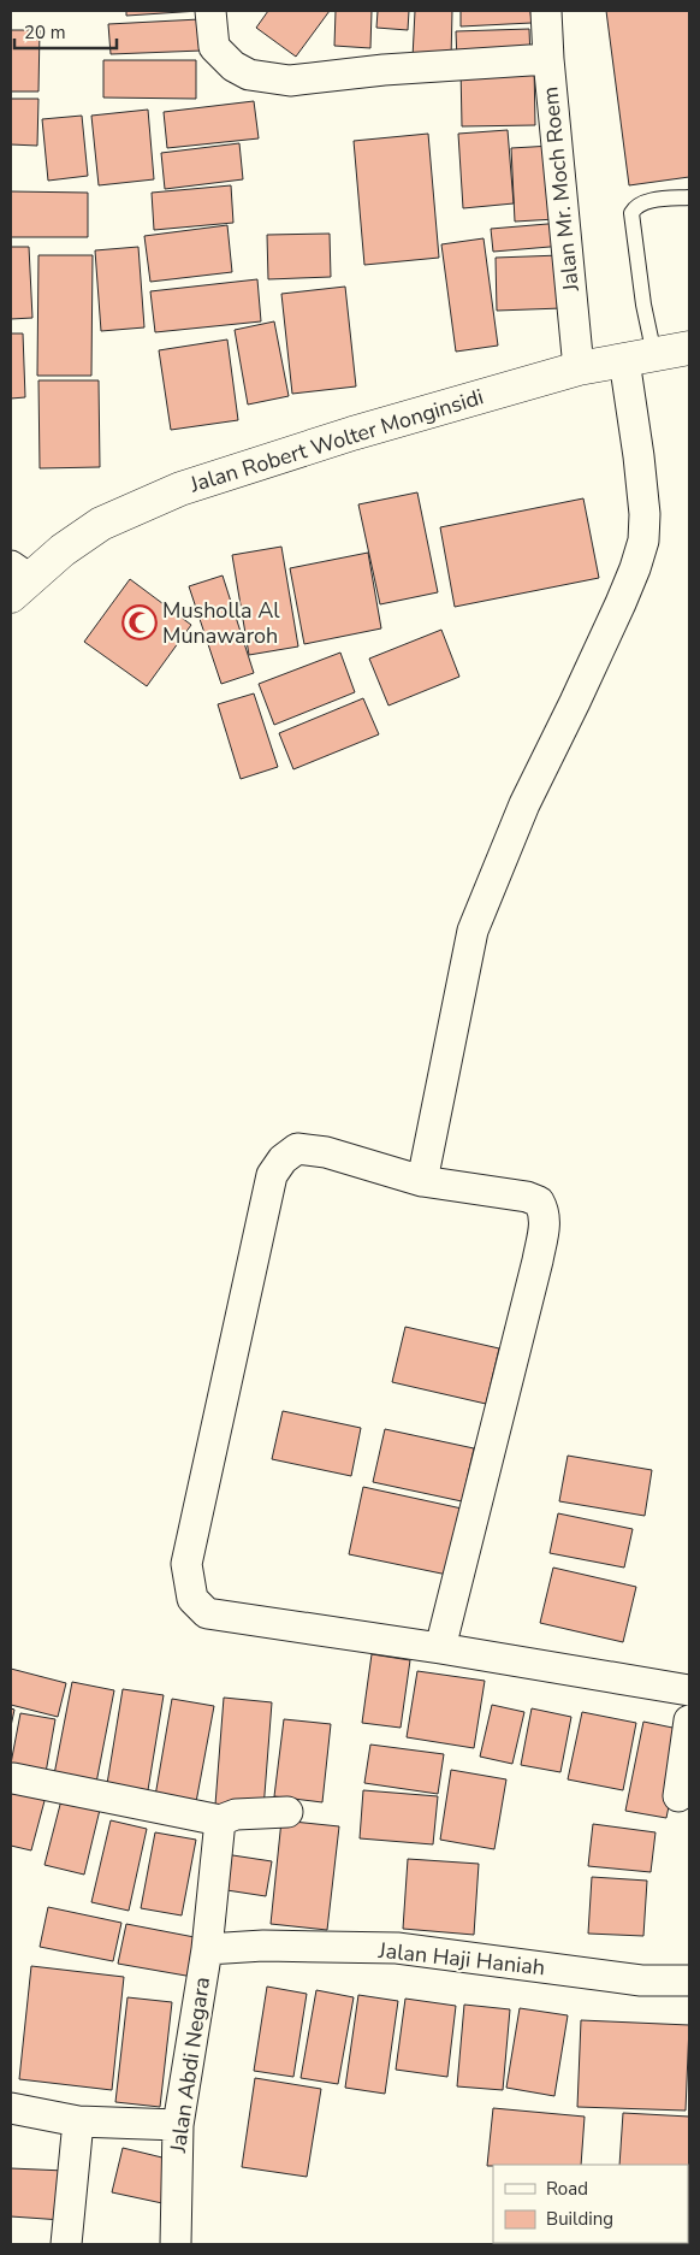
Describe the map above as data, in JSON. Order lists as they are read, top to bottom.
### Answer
{
  "streets": {
    "highway": ["Jalan Robert Wolter Monginsidi"],
    "street": ["Jalan Mr. Moch Roem", "Jalan Haji Haniah", "Jalan Abdi Negara"]
  },
  "crossings": [
    ["Jalan Mr. Moch Roem", "Jalan Robert Wolter Monginsidi"],
    ["Jalan Haji Haniah", "Jalan Abdi Negara"]
  ],
  "places": {
    "mosque": ["Musholla Al Munawaroh"]
  },
  "legend": ["Road", "Building"],
  "scale_bar": "20 m"
}
